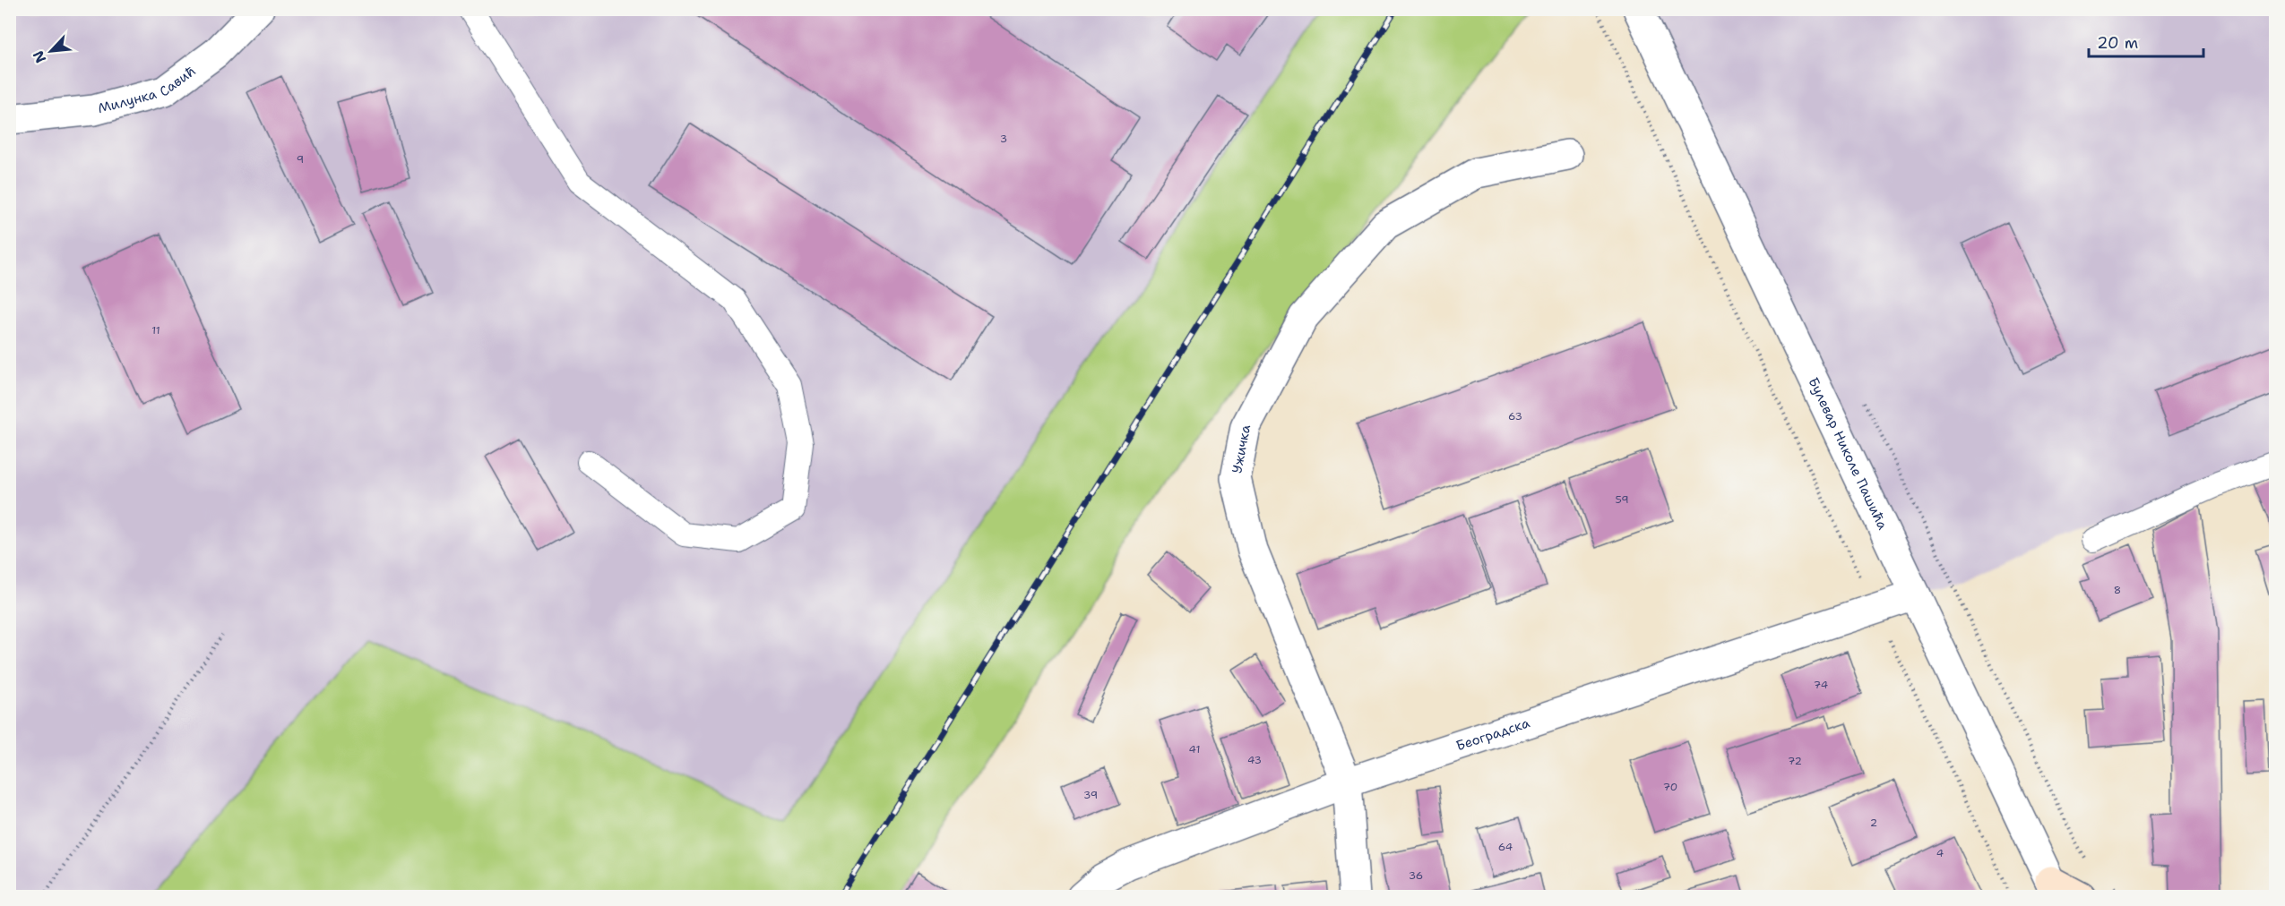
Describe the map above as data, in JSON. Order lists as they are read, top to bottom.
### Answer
{
  "streets": {
    "street": [
      "Милунка Савић",
      "Ужичка",
      "Булевар Николе Пашића",
      "Београдска"
    ]
  },
  "crossings": [
    ["Ужичка", "Београдска"],
    ["Булевар Николе Пашића", "Београдска"]
  ],
  "house_numbers": [
    "3",
    "9",
    "11",
    "63",
    "59",
    "8",
    "74",
    "41",
    "43",
    "72",
    "70",
    "39",
    "2",
    "64",
    "4",
    "36"
  ],
  "scale_bar": "20 m",
  "north": "bottom left"
}
